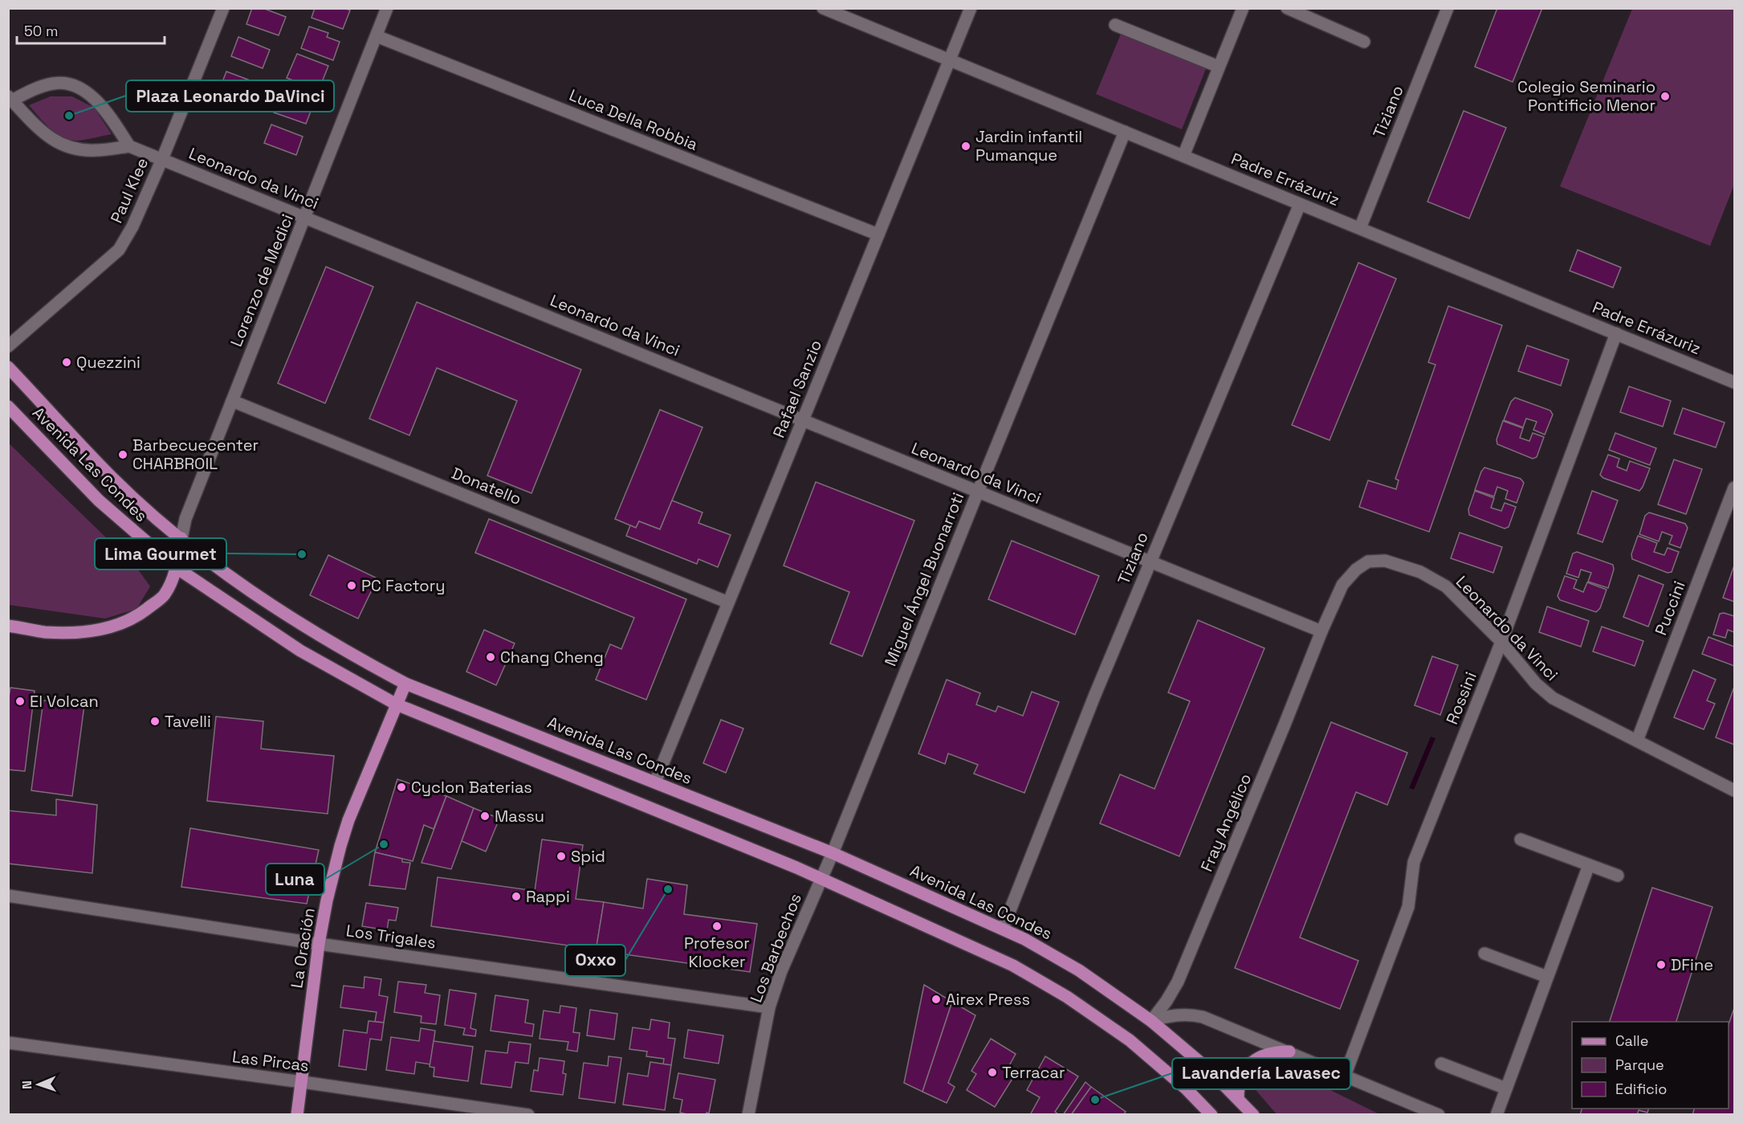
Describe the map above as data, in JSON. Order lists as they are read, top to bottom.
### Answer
{
  "streets": {
    "main road": ["Avenida Las Condes", "La Oración"],
    "street": [
      "Tiziano",
      "Luca Della Robbia",
      "Leonardo da Vinci",
      "Padre Errázuriz",
      "Paul Klee",
      "Lorenzo de Medici",
      "Rafael Sanzio",
      "Donatello",
      "Miguel Ángel Buonarroti",
      "Puccini",
      "Rossini",
      "Fray Angélico",
      "Los Trigales",
      "Los Barbechos",
      "Las Pircas"
    ]
  },
  "crossings": [
    ["Tiziano", "Leonardo da Vinci"],
    ["Tiziano", "Padre Errázuriz"],
    ["Tiziano", "Avenida Las Condes"],
    ["Luca Della Robbia", "Lorenzo de Medici"],
    ["Luca Della Robbia", "Rafael Sanzio"],
    ["Leonardo da Vinci", "Paul Klee"],
    ["Leonardo da Vinci", "Lorenzo de Medici"],
    ["Leonardo da Vinci", "Rafael Sanzio"],
    ["Leonardo da Vinci", "Miguel Ángel Buonarroti"],
    ["Leonardo da Vinci", "Puccini"],
    ["Leonardo da Vinci", "Rossini"],
    ["Leonardo da Vinci", "Fray Angélico"],
    ["Padre Errázuriz", "Rafael Sanzio"],
    ["Padre Errázuriz", "Miguel Ángel Buonarroti"],
    ["Padre Errázuriz", "Rossini"],
    ["Lorenzo de Medici", "Avenida Las Condes"],
    ["Lorenzo de Medici", "Donatello"],
    ["Rafael Sanzio", "Avenida Las Condes"],
    ["Rafael Sanzio", "Donatello"],
    ["Avenida Las Condes", "Miguel Ángel Buonarroti"],
    ["Avenida Las Condes", "Fray Angélico"],
    ["Avenida Las Condes", "La Oración"],
    ["Avenida Las Condes", "Los Barbechos"],
    ["Miguel Ángel Buonarroti", "Los Barbechos"],
    ["Los Trigales", "La Oración"],
    ["Los Trigales", "Los Barbechos"],
    ["La Oración", "Las Pircas"]
  ],
  "places": [
    "Colegio Seminario Pontificio Menor",
    "Plaza Leonardo DaVinci",
    "Jardin infantil Pumanque",
    "Quezzini",
    "Barbecuecenter CHARBROIL",
    "Lima Gourmet",
    "PC Factory",
    "Chang Cheng",
    "El Volcan",
    "Tavelli",
    "Cyclon Baterias",
    "Massu",
    "Luna",
    "Spid",
    "Oxxo",
    "Rappi",
    "Profesor Klocker",
    "DFine",
    "Airex Press",
    "Terracar",
    "Lavandería Lavasec"
  ],
  "legend": ["Calle", "Parque", "Edificio"],
  "scale_bar": "50 m",
  "north": "left"
}
